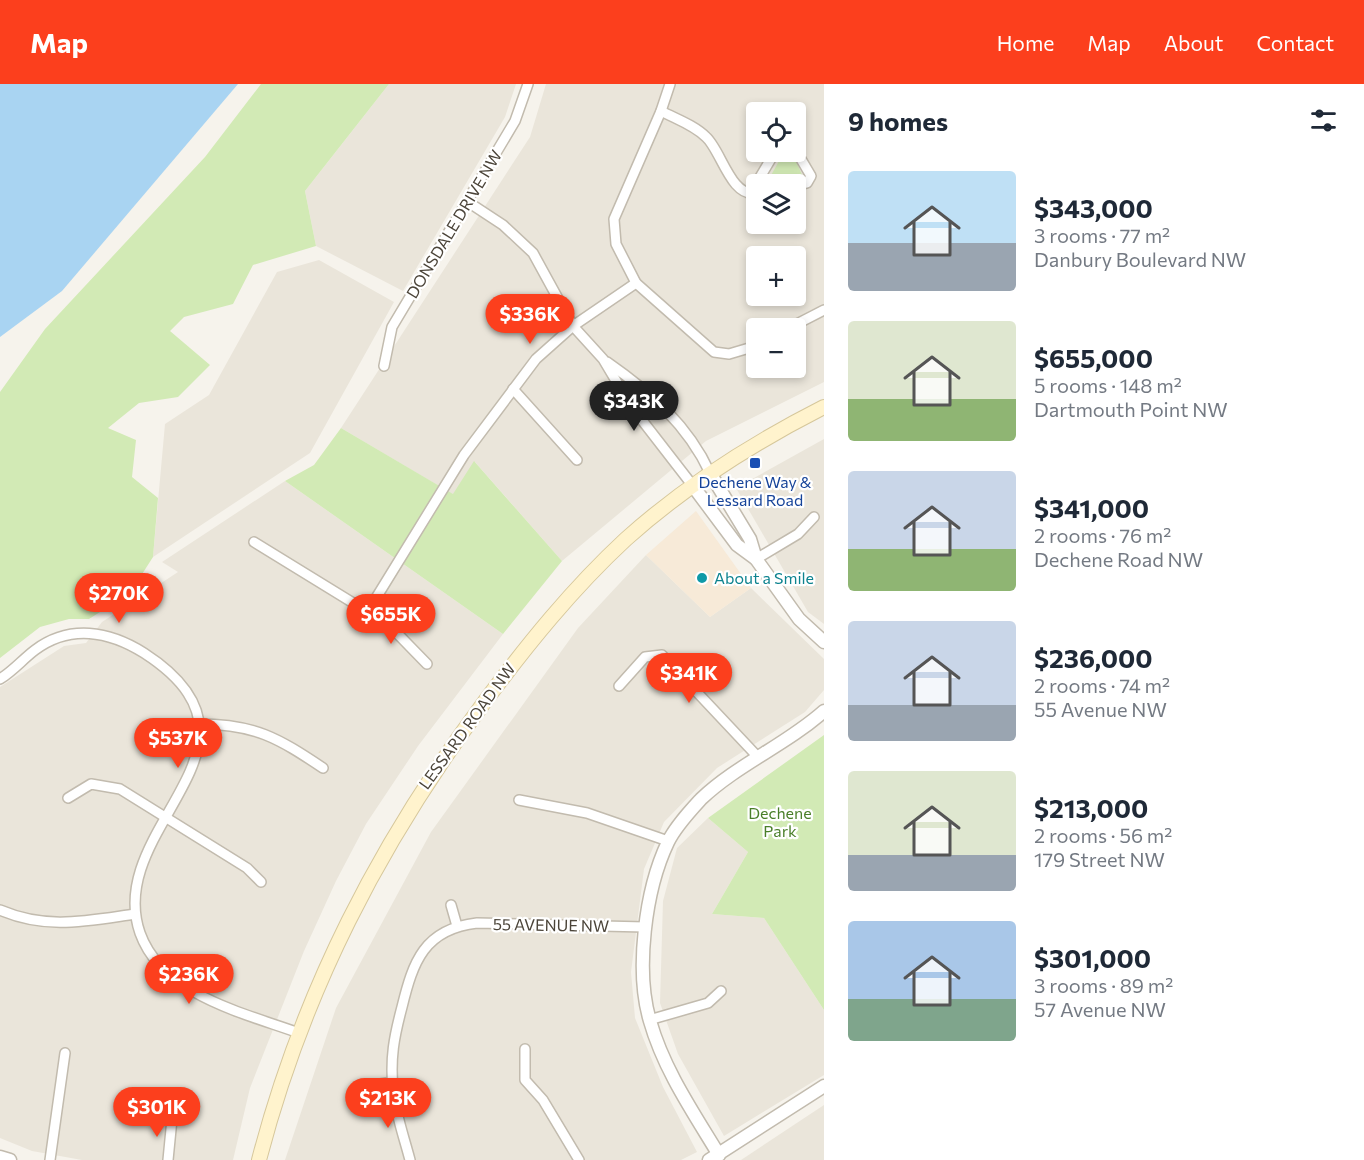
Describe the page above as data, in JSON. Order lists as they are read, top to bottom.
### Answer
{
  "streets": {
    "main road": ["LESSARD ROAD NW"],
    "street": ["DONSDALE DRIVE NW", "55 AVENUE NW"]
  },
  "parks": ["Dechene Park"],
  "places": {
    "transit": ["Dechene Way & Lessard Road"],
    "other": ["About a Smile"]
  },
  "page": {
    "header": "Map",
    "nav": [
      "Home",
      "Map",
      "About",
      "Contact"
    ],
    "heading": "9 homes",
    "map_buttons": ["+", "−"],
    "list": [
      {
        "name": "$343,000",
        "note": "3 rooms · 77 m² · Danbury Boulevard NW"
      },
      {
        "name": "$655,000",
        "note": "5 rooms · 148 m² · Dartmouth Point NW"
      },
      {
        "name": "$341,000",
        "note": "2 rooms · 76 m² · Dechene Road NW"
      },
      {
        "name": "$236,000",
        "note": "2 rooms · 74 m² · 55 Avenue NW"
      },
      {
        "name": "$213,000",
        "note": "2 rooms · 56 m² · 179 Street NW"
      },
      {
        "name": "$301,000",
        "note": "3 rooms · 89 m² · 57 Avenue NW"
      }
    ],
    "price": [
      "$336K",
      "$343K",
      "$270K",
      "$655K",
      "$341K",
      "$537K",
      "$236K",
      "$213K",
      "$301K"
    ]
  }
}
